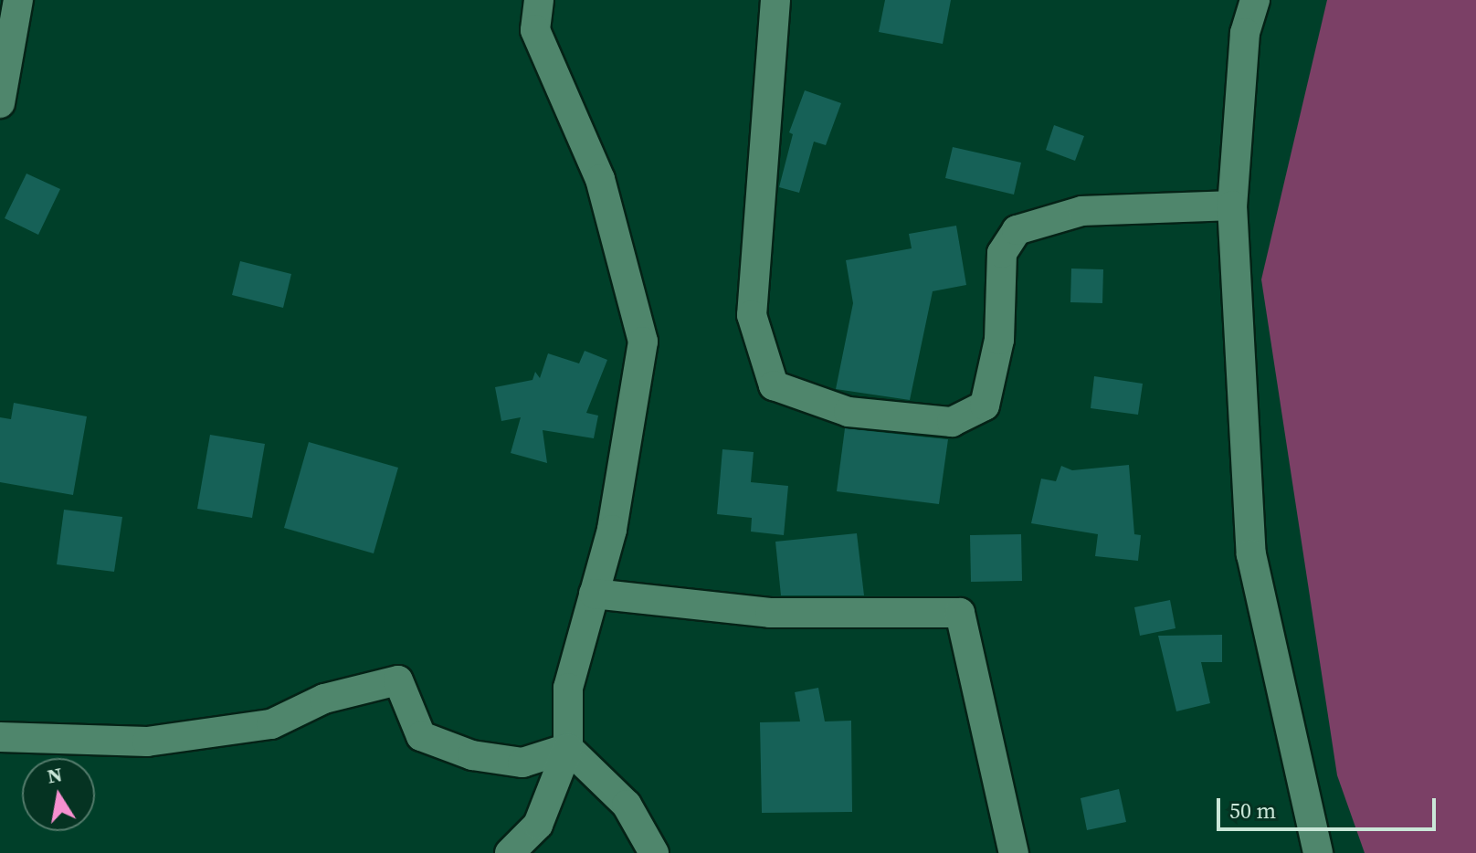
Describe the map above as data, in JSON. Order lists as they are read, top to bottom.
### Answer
{
  "scale_bar": "50 m",
  "north": "top"
}
